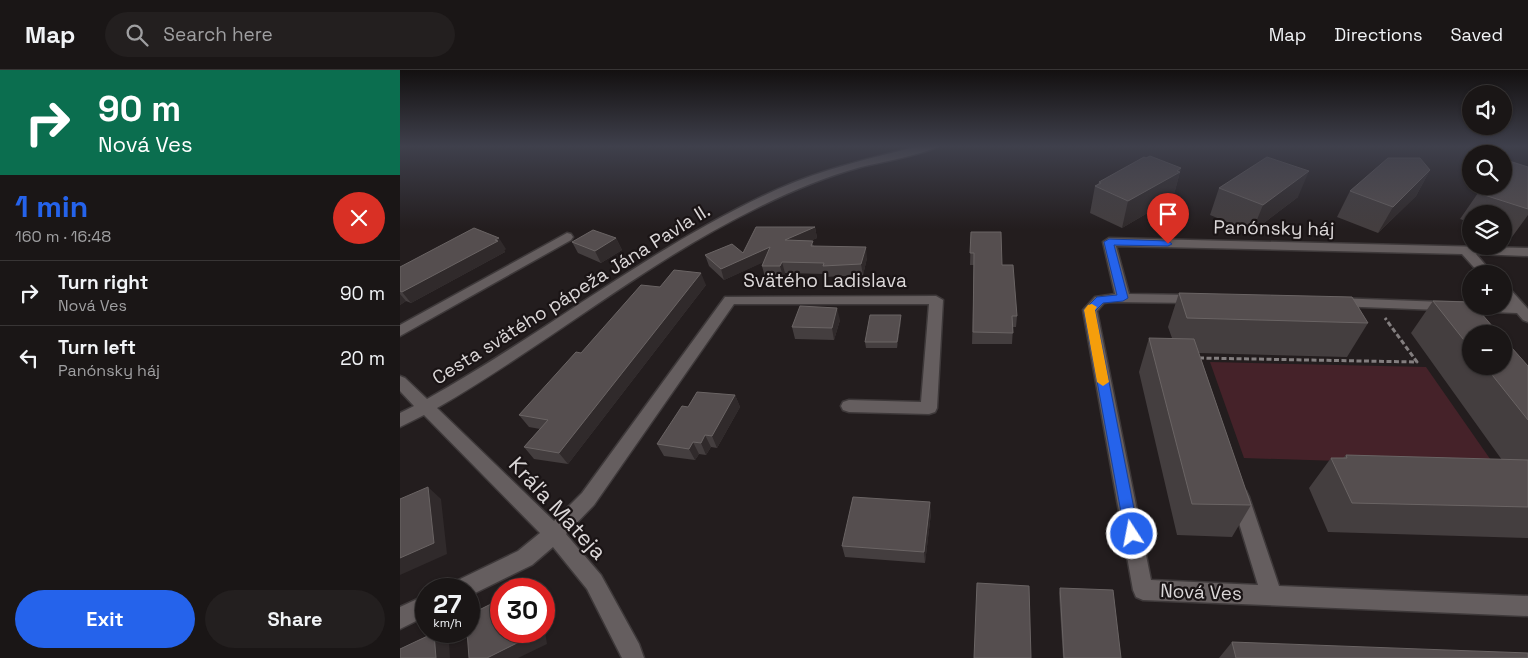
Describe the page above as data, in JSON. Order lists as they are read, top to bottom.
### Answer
{
  "streets": {
    "street": [
      "Panónsky háj",
      "Svätého Ladislava",
      "Cesta svätého pápeža Jána Pavla II.",
      "Kráľa Mateja",
      "Nová Ves"
    ]
  },
  "crossings": [
    ["Panónsky háj", "Nová Ves"],
    ["Svätého Ladislava", "Kráľa Mateja"],
    ["Cesta svätého pápeža Jána Pavla II.", "Kráľa Mateja"]
  ],
  "page": {
    "header": "Map",
    "search": "Search here",
    "nav": ["Map", "Directions", "Saved"],
    "turn": ["90 m", "Nová Ves"],
    "map_buttons": ["+", "−"],
    "heading": ["1 min", "160 m · 16:48"],
    "list": [
      {
        "name": "Turn right",
        "note": "Nová Ves",
        "value": "90 m"
      },
      {
        "name": "Turn left",
        "note": "Panónsky háj",
        "value": "20 m"
      }
    ],
    "speed": "27 km/h",
    "limit": "30",
    "buttons": ["Exit", "Share"]
  }
}
